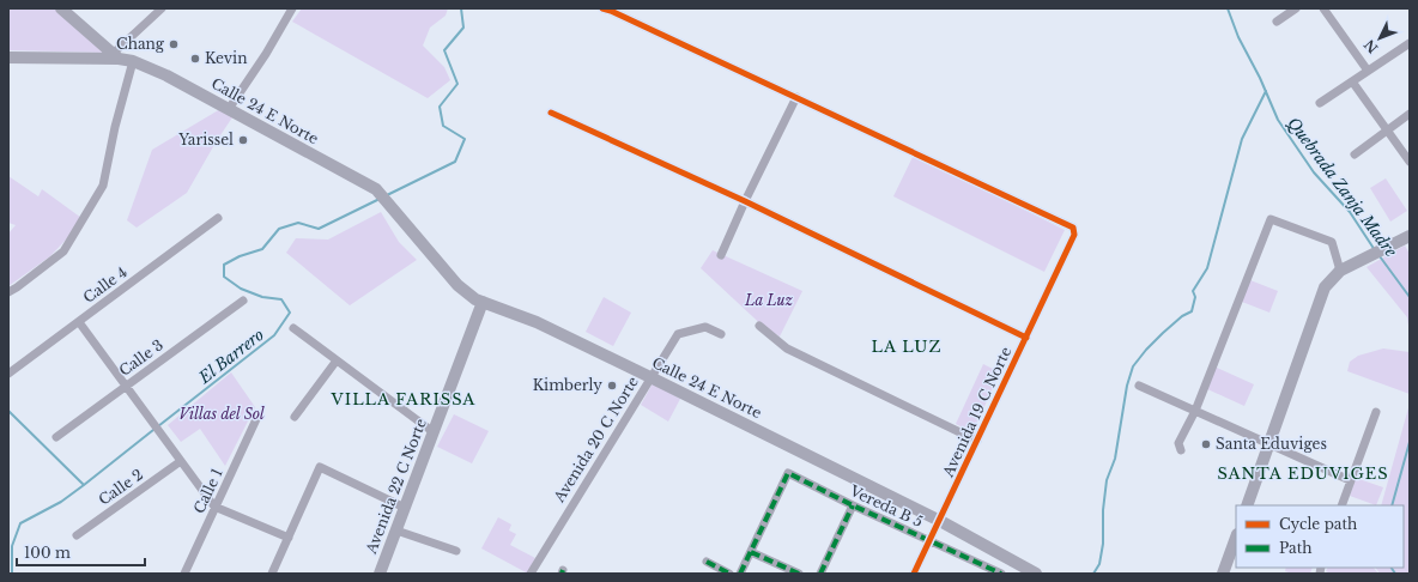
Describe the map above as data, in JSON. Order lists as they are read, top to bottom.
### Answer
{
  "streets": {
    "main road": ["Calle 24 E Norte", "Avenida 22 C Norte"],
    "street": [
      "Calle 4",
      "Calle 3",
      "Avenida 19 C Norte",
      "Avenida 20 C Norte",
      "Calle 2",
      "Calle 1",
      "Vereda B 5"
    ]
  },
  "crossings": [
    ["Calle 24 E Norte", "Avenida 19 C Norte"],
    ["Calle 24 E Norte", "Avenida 20 C Norte"],
    ["Calle 24 E Norte", "Avenida 22 C Norte"],
    ["Avenida 19 C Norte", "Vereda B 5"]
  ],
  "districts": ["LA LUZ", "VILLA FARISSA", "SANTA EDUVIGES"],
  "water": ["Quebrada Zanja Madre", "El Barrero"],
  "parks": ["La Luz", "Villas del Sol"],
  "places": [
    "Chang",
    "Kevin",
    "Yarissel",
    "Kimberly",
    "Santa Eduviges"
  ],
  "legend": ["Cycle path", "Path"],
  "scale_bar": "100 m",
  "north": "bottom left"
}
